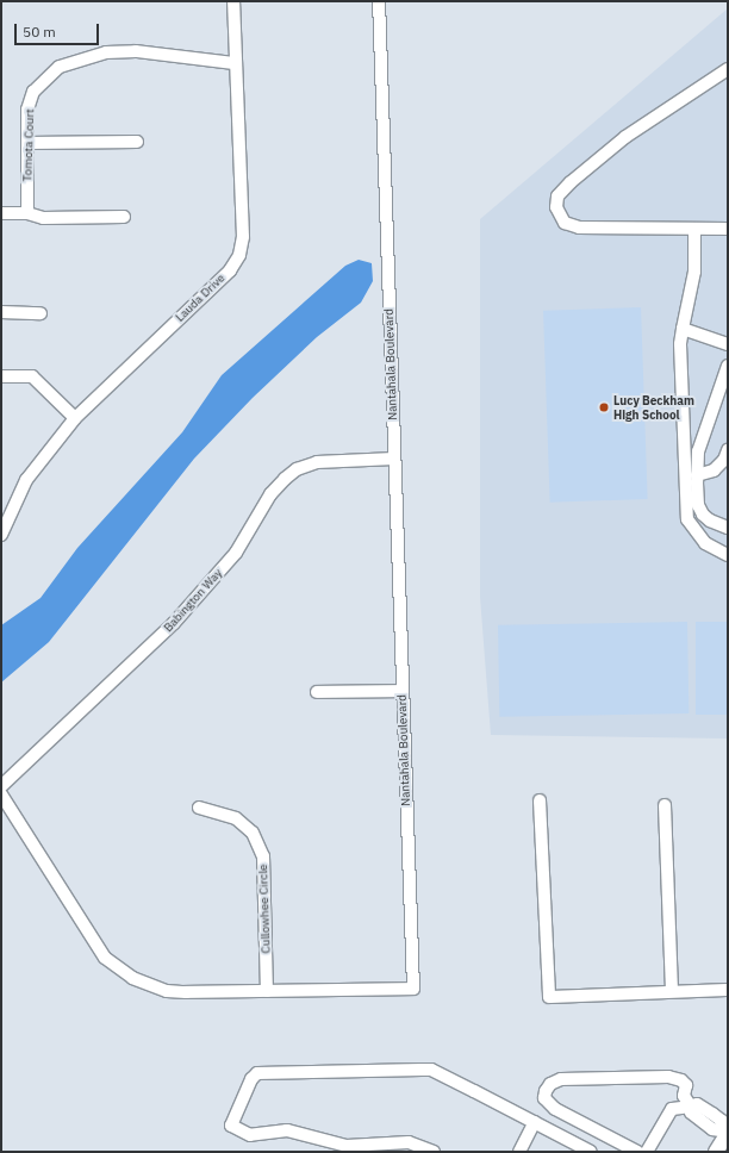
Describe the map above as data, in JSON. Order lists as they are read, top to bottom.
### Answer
{
  "streets": {
    "street": [
      "Tomota Court",
      "Lauda Drive",
      "Nantahala Boulevard",
      "Babington Way",
      "Cullowhee Circle"
    ]
  },
  "crossings": [
    ["Tomota Court", "Lauda Drive"],
    ["Nantahala Boulevard", "Babington Way"],
    ["Nantahala Boulevard", "Cullowhee Circle"]
  ],
  "places": ["Lucy Beckham High School"],
  "scale_bar": "50 m"
}
